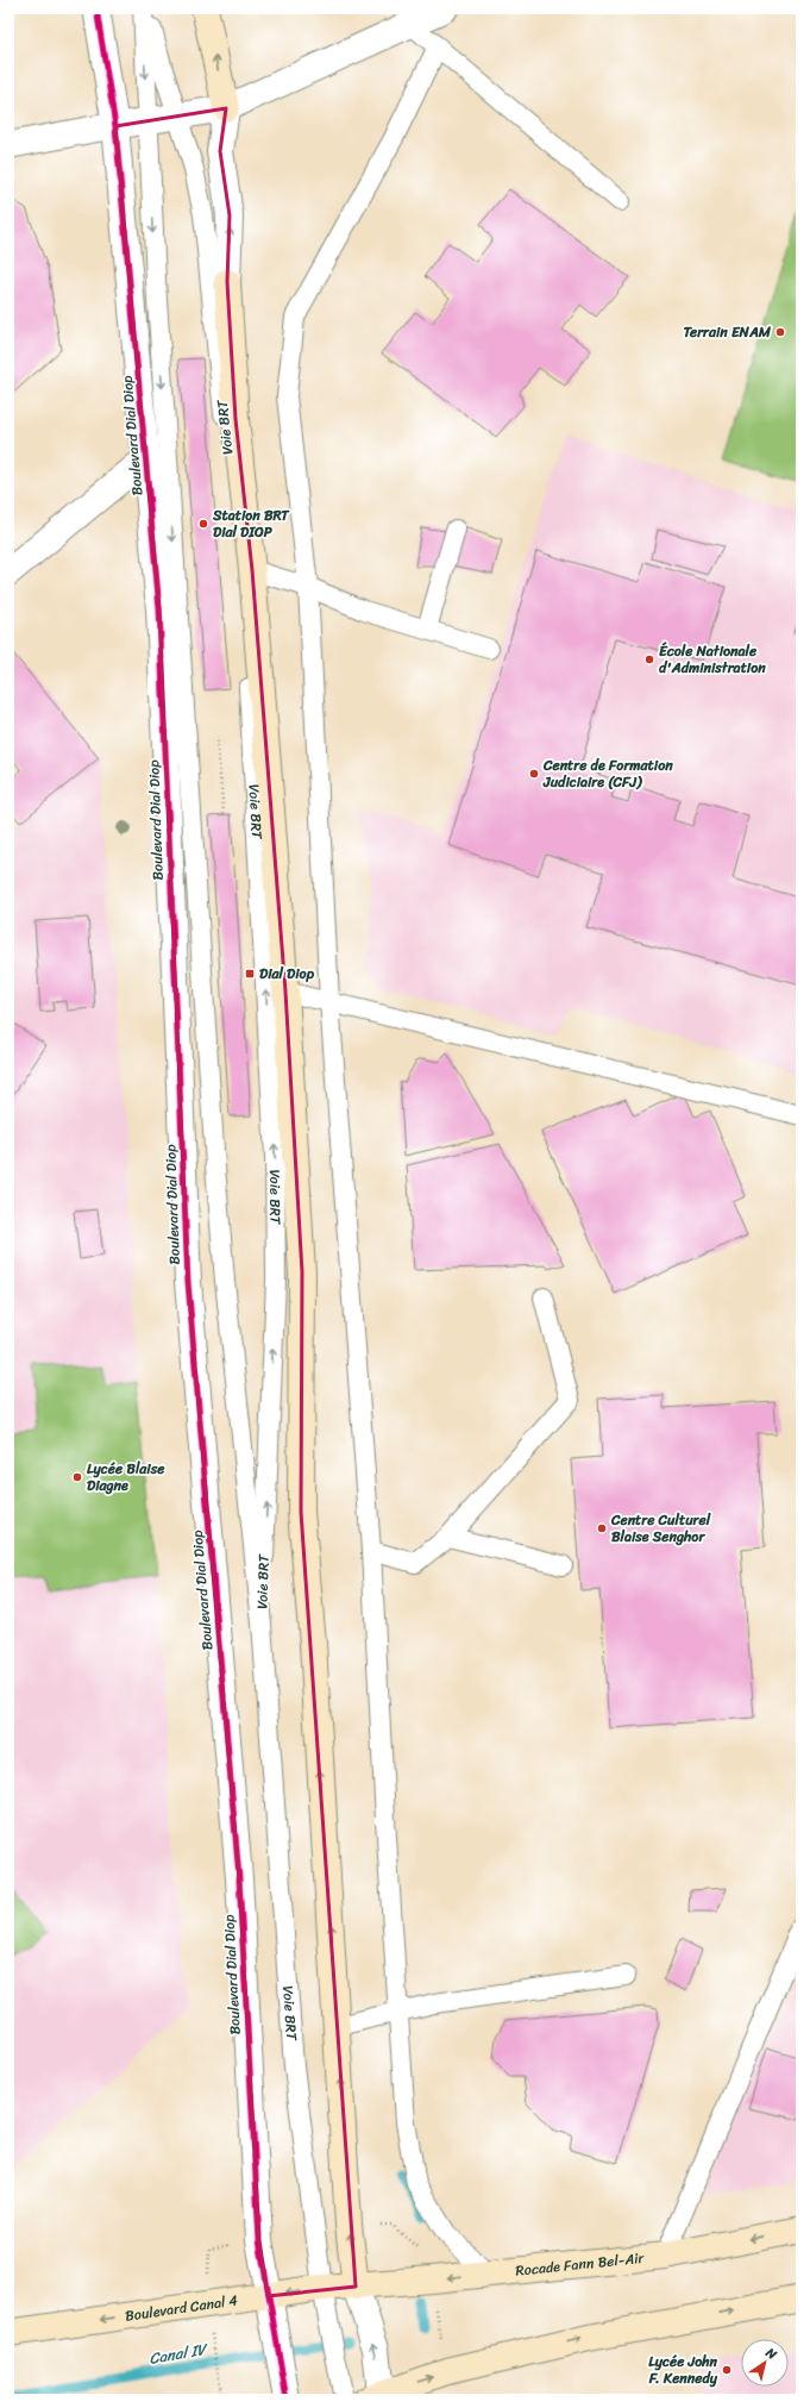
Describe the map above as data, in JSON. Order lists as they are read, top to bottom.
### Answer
{
  "streets": {
    "main road": ["Rocade Fann Bel-Air", "Boulevard Canal 4"],
    "street": ["Boulevard Dial Diop"],
    "lane": ["Voie BRT"]
  },
  "crossings": [
    ["Voie BRT", "Boulevard Canal 4"],
    ["Boulevard Dial Diop", "Boulevard Canal 4"],
    ["Rocade Fann Bel-Air", "Boulevard Canal 4"]
  ],
  "one_way": ["Boulevard Canal 4"],
  "water": ["Canal IV"],
  "places": {
    "other": [
      "Terrain ENAM",
      "Station BRT Dial DIOP",
      "École Nationale d'Administration",
      "Centre de Formation Judiciaire (CFJ)",
      "Lycée Blaise Diagne",
      "Centre Culturel Blaise Senghor",
      "Lycée John F. Kennedy"
    ],
    "transit": ["Dial Diop"]
  },
  "north": "top right"
}
